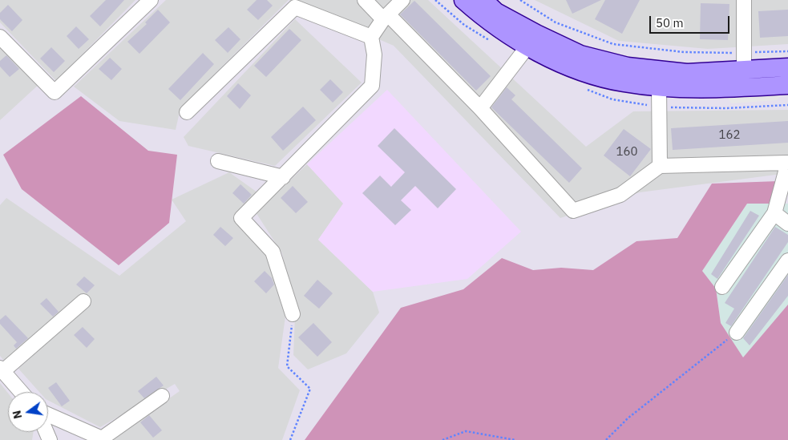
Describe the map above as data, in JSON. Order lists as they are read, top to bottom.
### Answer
{
  "house_numbers": ["162", "160"],
  "scale_bar": "50 m",
  "north": "left"
}
